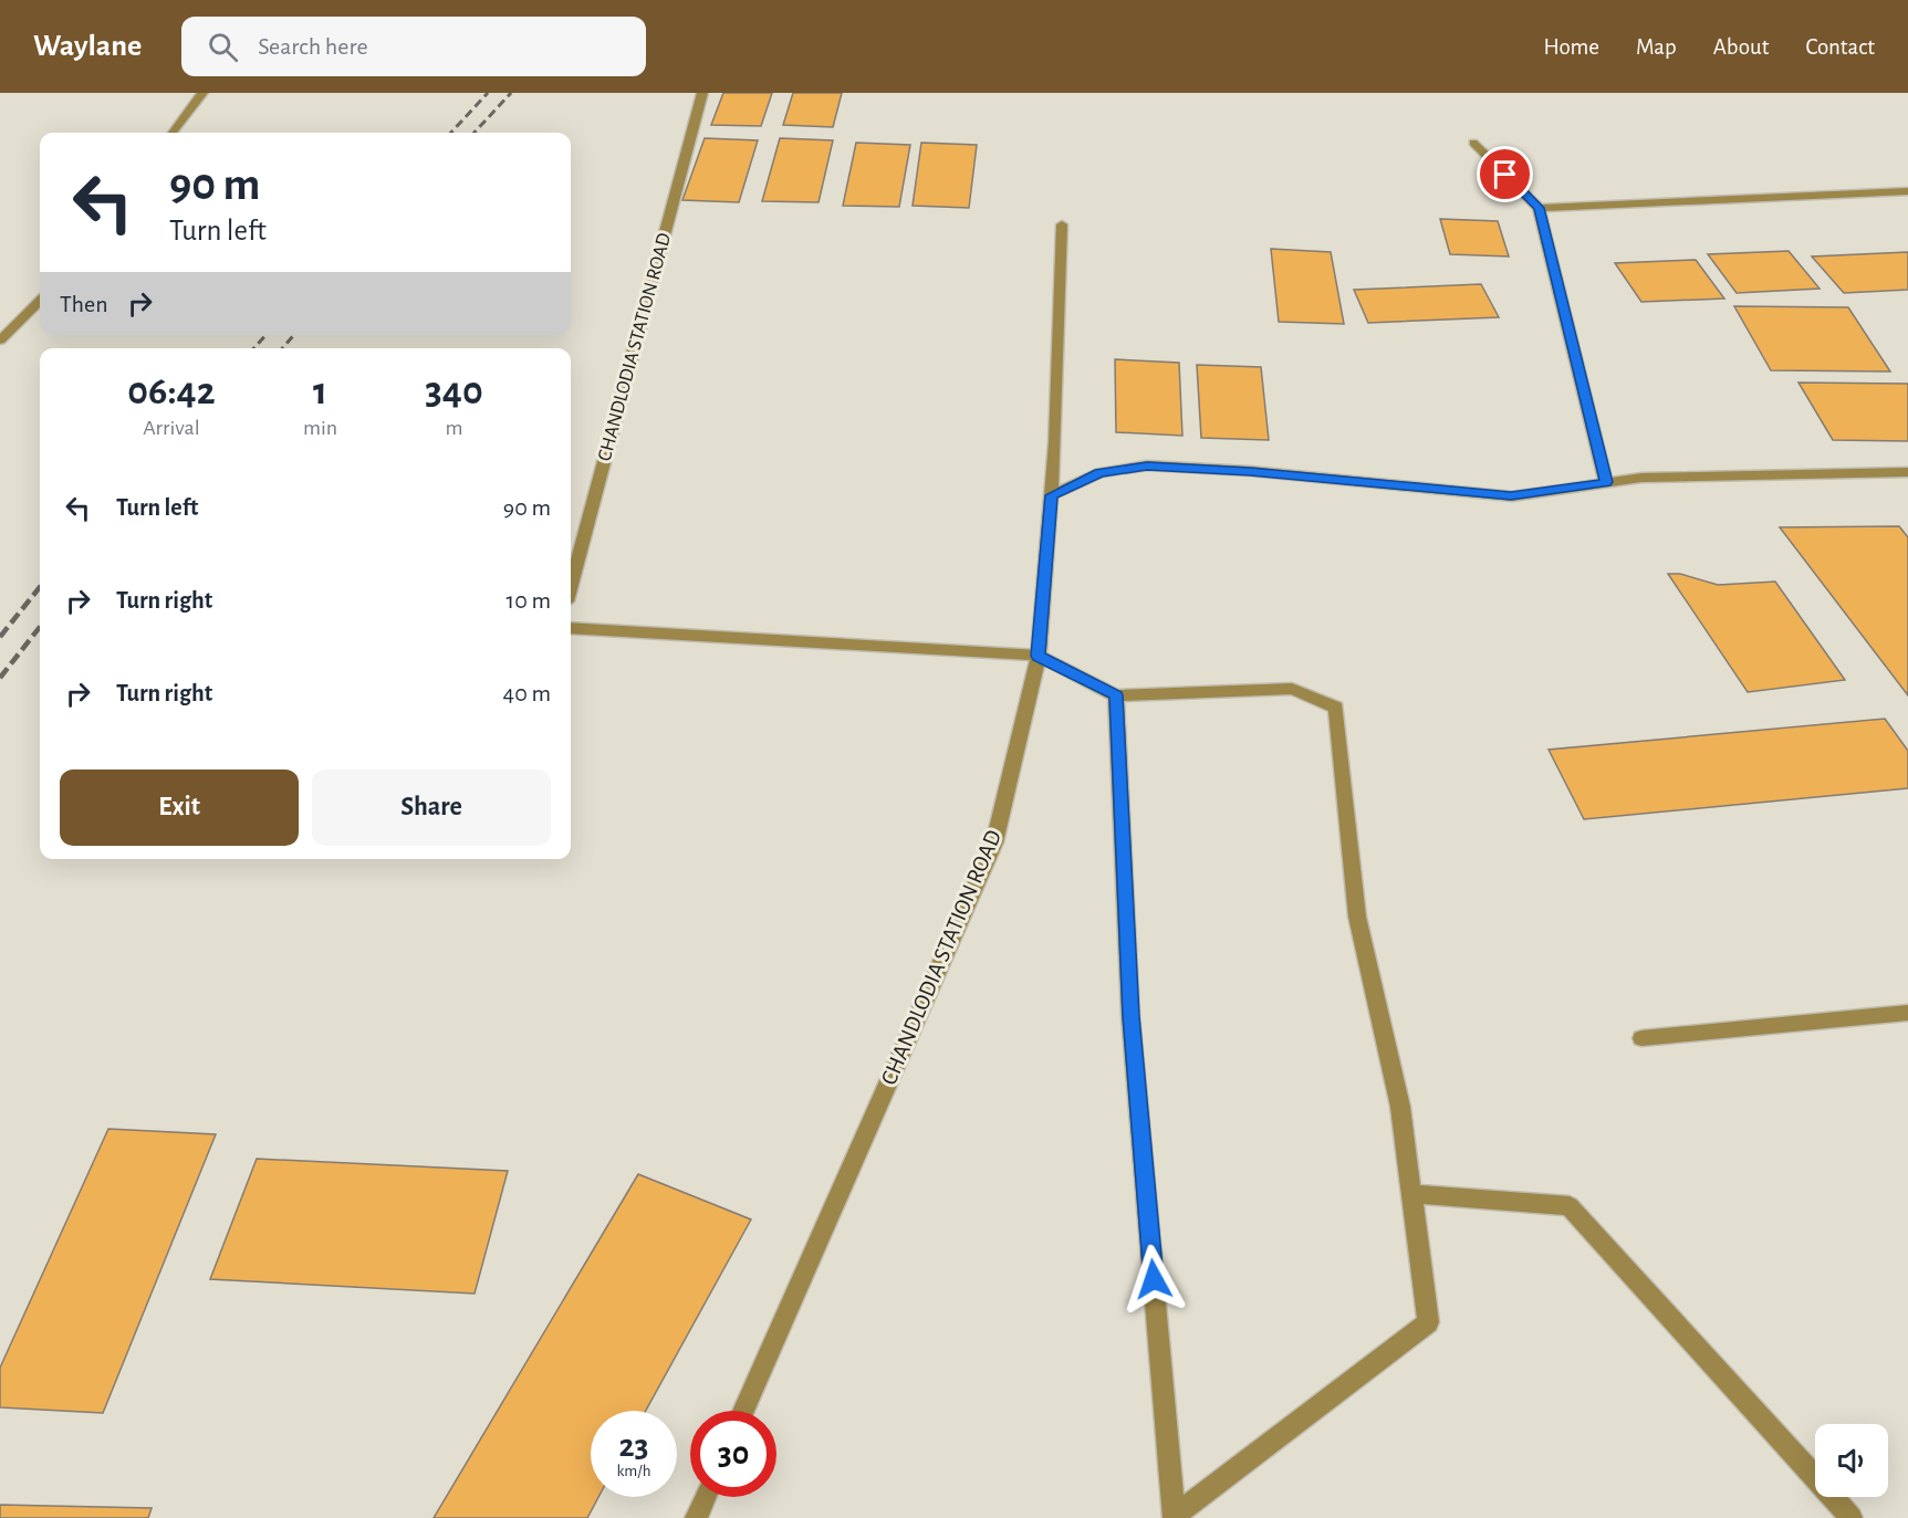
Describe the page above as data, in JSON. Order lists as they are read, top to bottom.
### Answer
{
  "streets": {
    "street": ["CHANDLODIA STATION ROAD"]
  },
  "page": {
    "header": "Waylane",
    "search": "Search here",
    "nav": [
      "Home",
      "Map",
      "About",
      "Contact"
    ],
    "turn": ["90 m", "Turn left"],
    "then": "Then",
    "eta": [
      "06:42",
      "Arrival",
      "1",
      "min",
      "340",
      "m"
    ],
    "list": [
      {
        "name": "Turn left",
        "value": "90 m"
      },
      {
        "name": "Turn right",
        "value": "10 m"
      },
      {
        "name": "Turn right",
        "value": "40 m"
      }
    ],
    "buttons": ["Exit", "Share"],
    "speed": "23 km/h",
    "limit": "30"
  }
}
